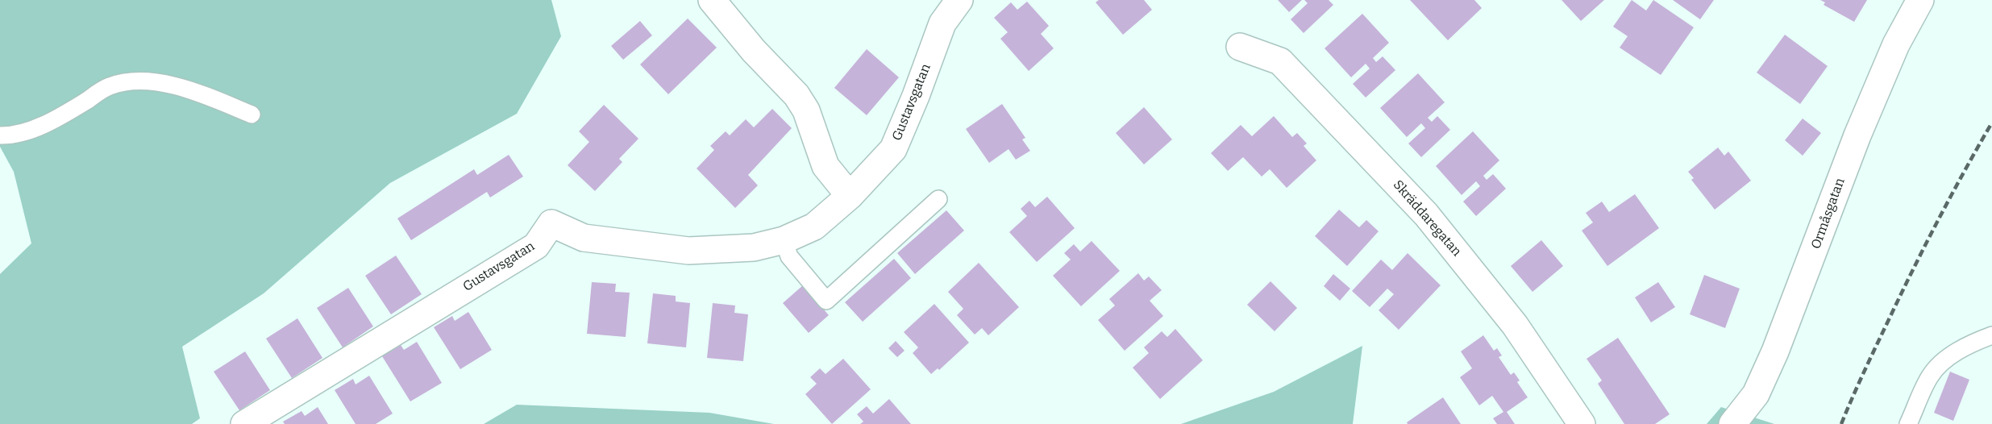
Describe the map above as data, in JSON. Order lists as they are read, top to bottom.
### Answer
{
  "streets": {
    "street": ["Gustavsgatan", "Ormåsgatan", "Skräddaregatan"]
  }
}
